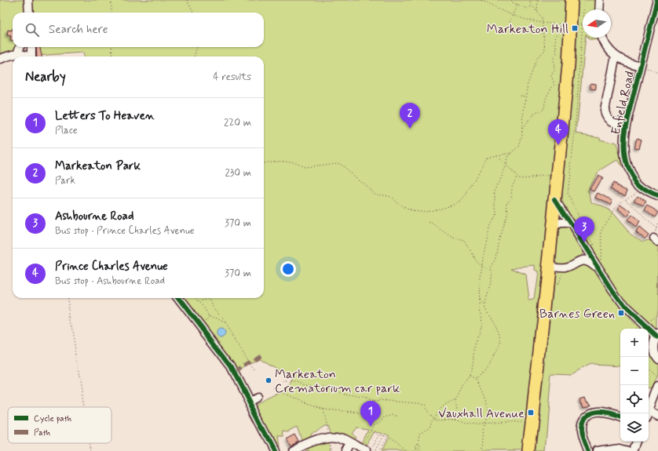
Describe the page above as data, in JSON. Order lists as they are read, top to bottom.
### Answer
{
  "streets": {
    "street": ["Enfield Road"]
  },
  "places": {
    "transit": ["Markeaton Hill", "Barnes Green", "Vauxhall Avenue"],
    "other": ["Markeaton Crematorium car park"]
  },
  "legend": ["Cycle path", "Path"],
  "north": "left",
  "page": {
    "search": "Search here",
    "heading": ["Nearby", "4 results"],
    "list": [
      {
        "mark": "1",
        "name": "Letters To Heaven",
        "note": "Place",
        "value": "220 m"
      },
      {
        "mark": "2",
        "name": "Markeaton Park",
        "note": "Park",
        "value": "230 m"
      },
      {
        "mark": "3",
        "name": "Ashbourne Road",
        "note": "Bus stop · Prince Charles Avenue",
        "value": "370 m"
      },
      {
        "mark": "4",
        "name": "Prince Charles Avenue",
        "note": "Bus stop · Ashbourne Road",
        "value": "370 m"
      }
    ],
    "pins": [
      "2",
      "4",
      "3",
      "1"
    ],
    "map_buttons": ["+", "−"]
  }
}
